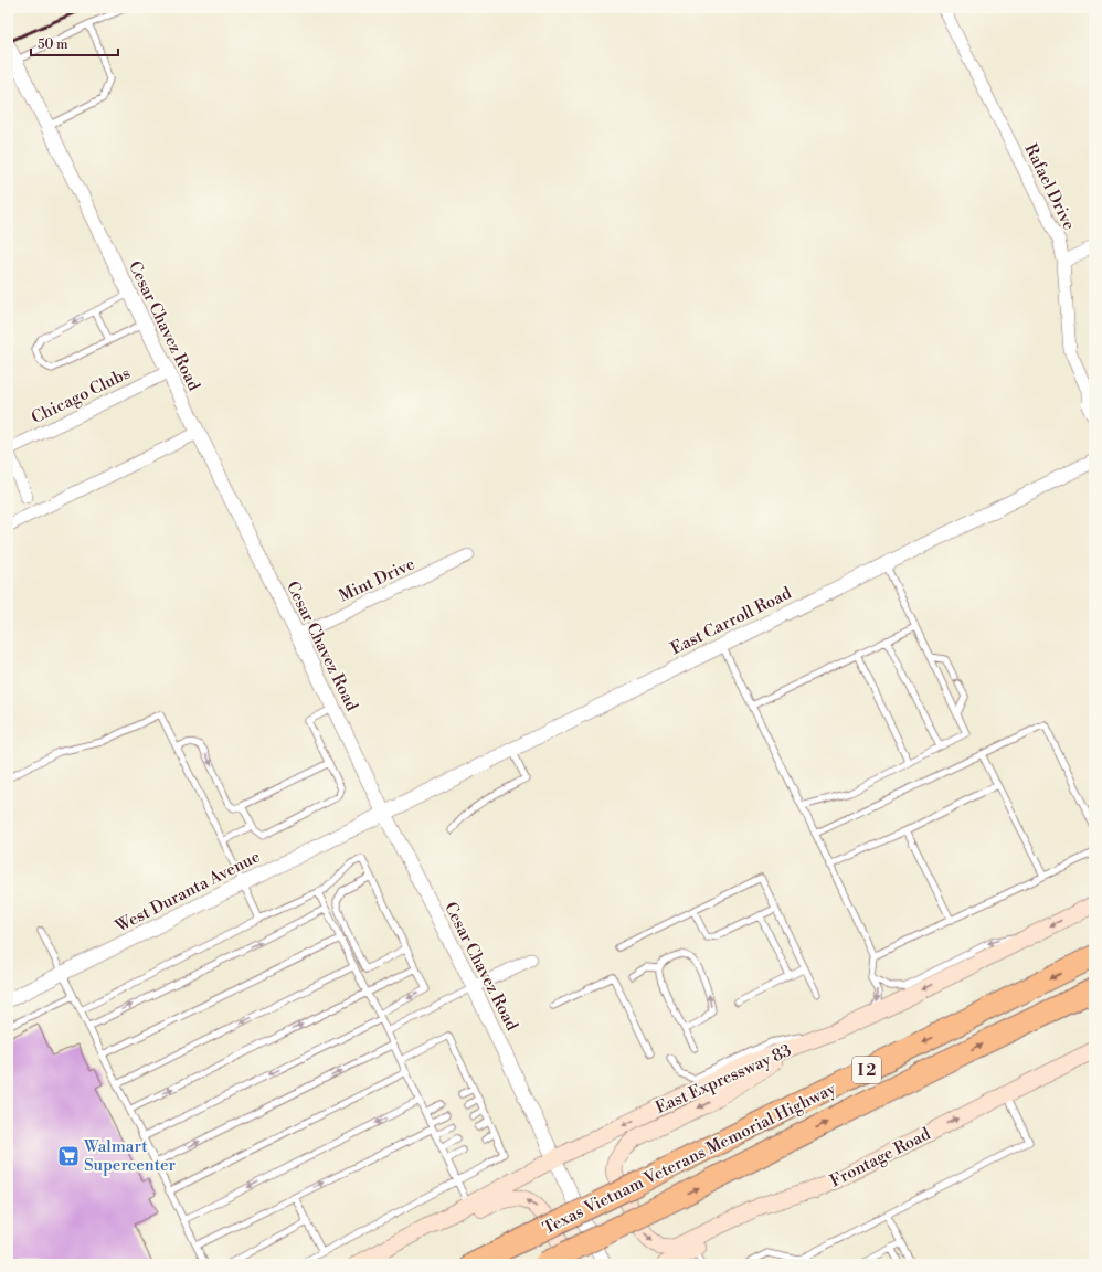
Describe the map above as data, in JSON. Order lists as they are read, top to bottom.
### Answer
{
  "streets": {
    "highway": ["I 2", "Texas Vietnam Veterans Memorial Highway"],
    "main road": ["East Expressway 83", "Frontage Road"],
    "street": [
      "Rafael Drive",
      "Cesar Chavez Road",
      "Chicago Clubs",
      "Mint Drive",
      "East Carroll Road",
      "West Duranta Avenue"
    ]
  },
  "crossings": [
    ["Cesar Chavez Road", "Chicago Clubs"],
    ["Cesar Chavez Road", "Mint Drive"],
    ["Cesar Chavez Road", "East Carroll Road"],
    ["Cesar Chavez Road", "West Duranta Avenue"],
    ["Cesar Chavez Road", "East Expressway 83"],
    ["East Carroll Road", "West Duranta Avenue"]
  ],
  "one_way": ["East Expressway 83", "Frontage Road"],
  "places": {
    "supermarket": ["Walmart Supercenter"]
  },
  "scale_bar": "50 m"
}
